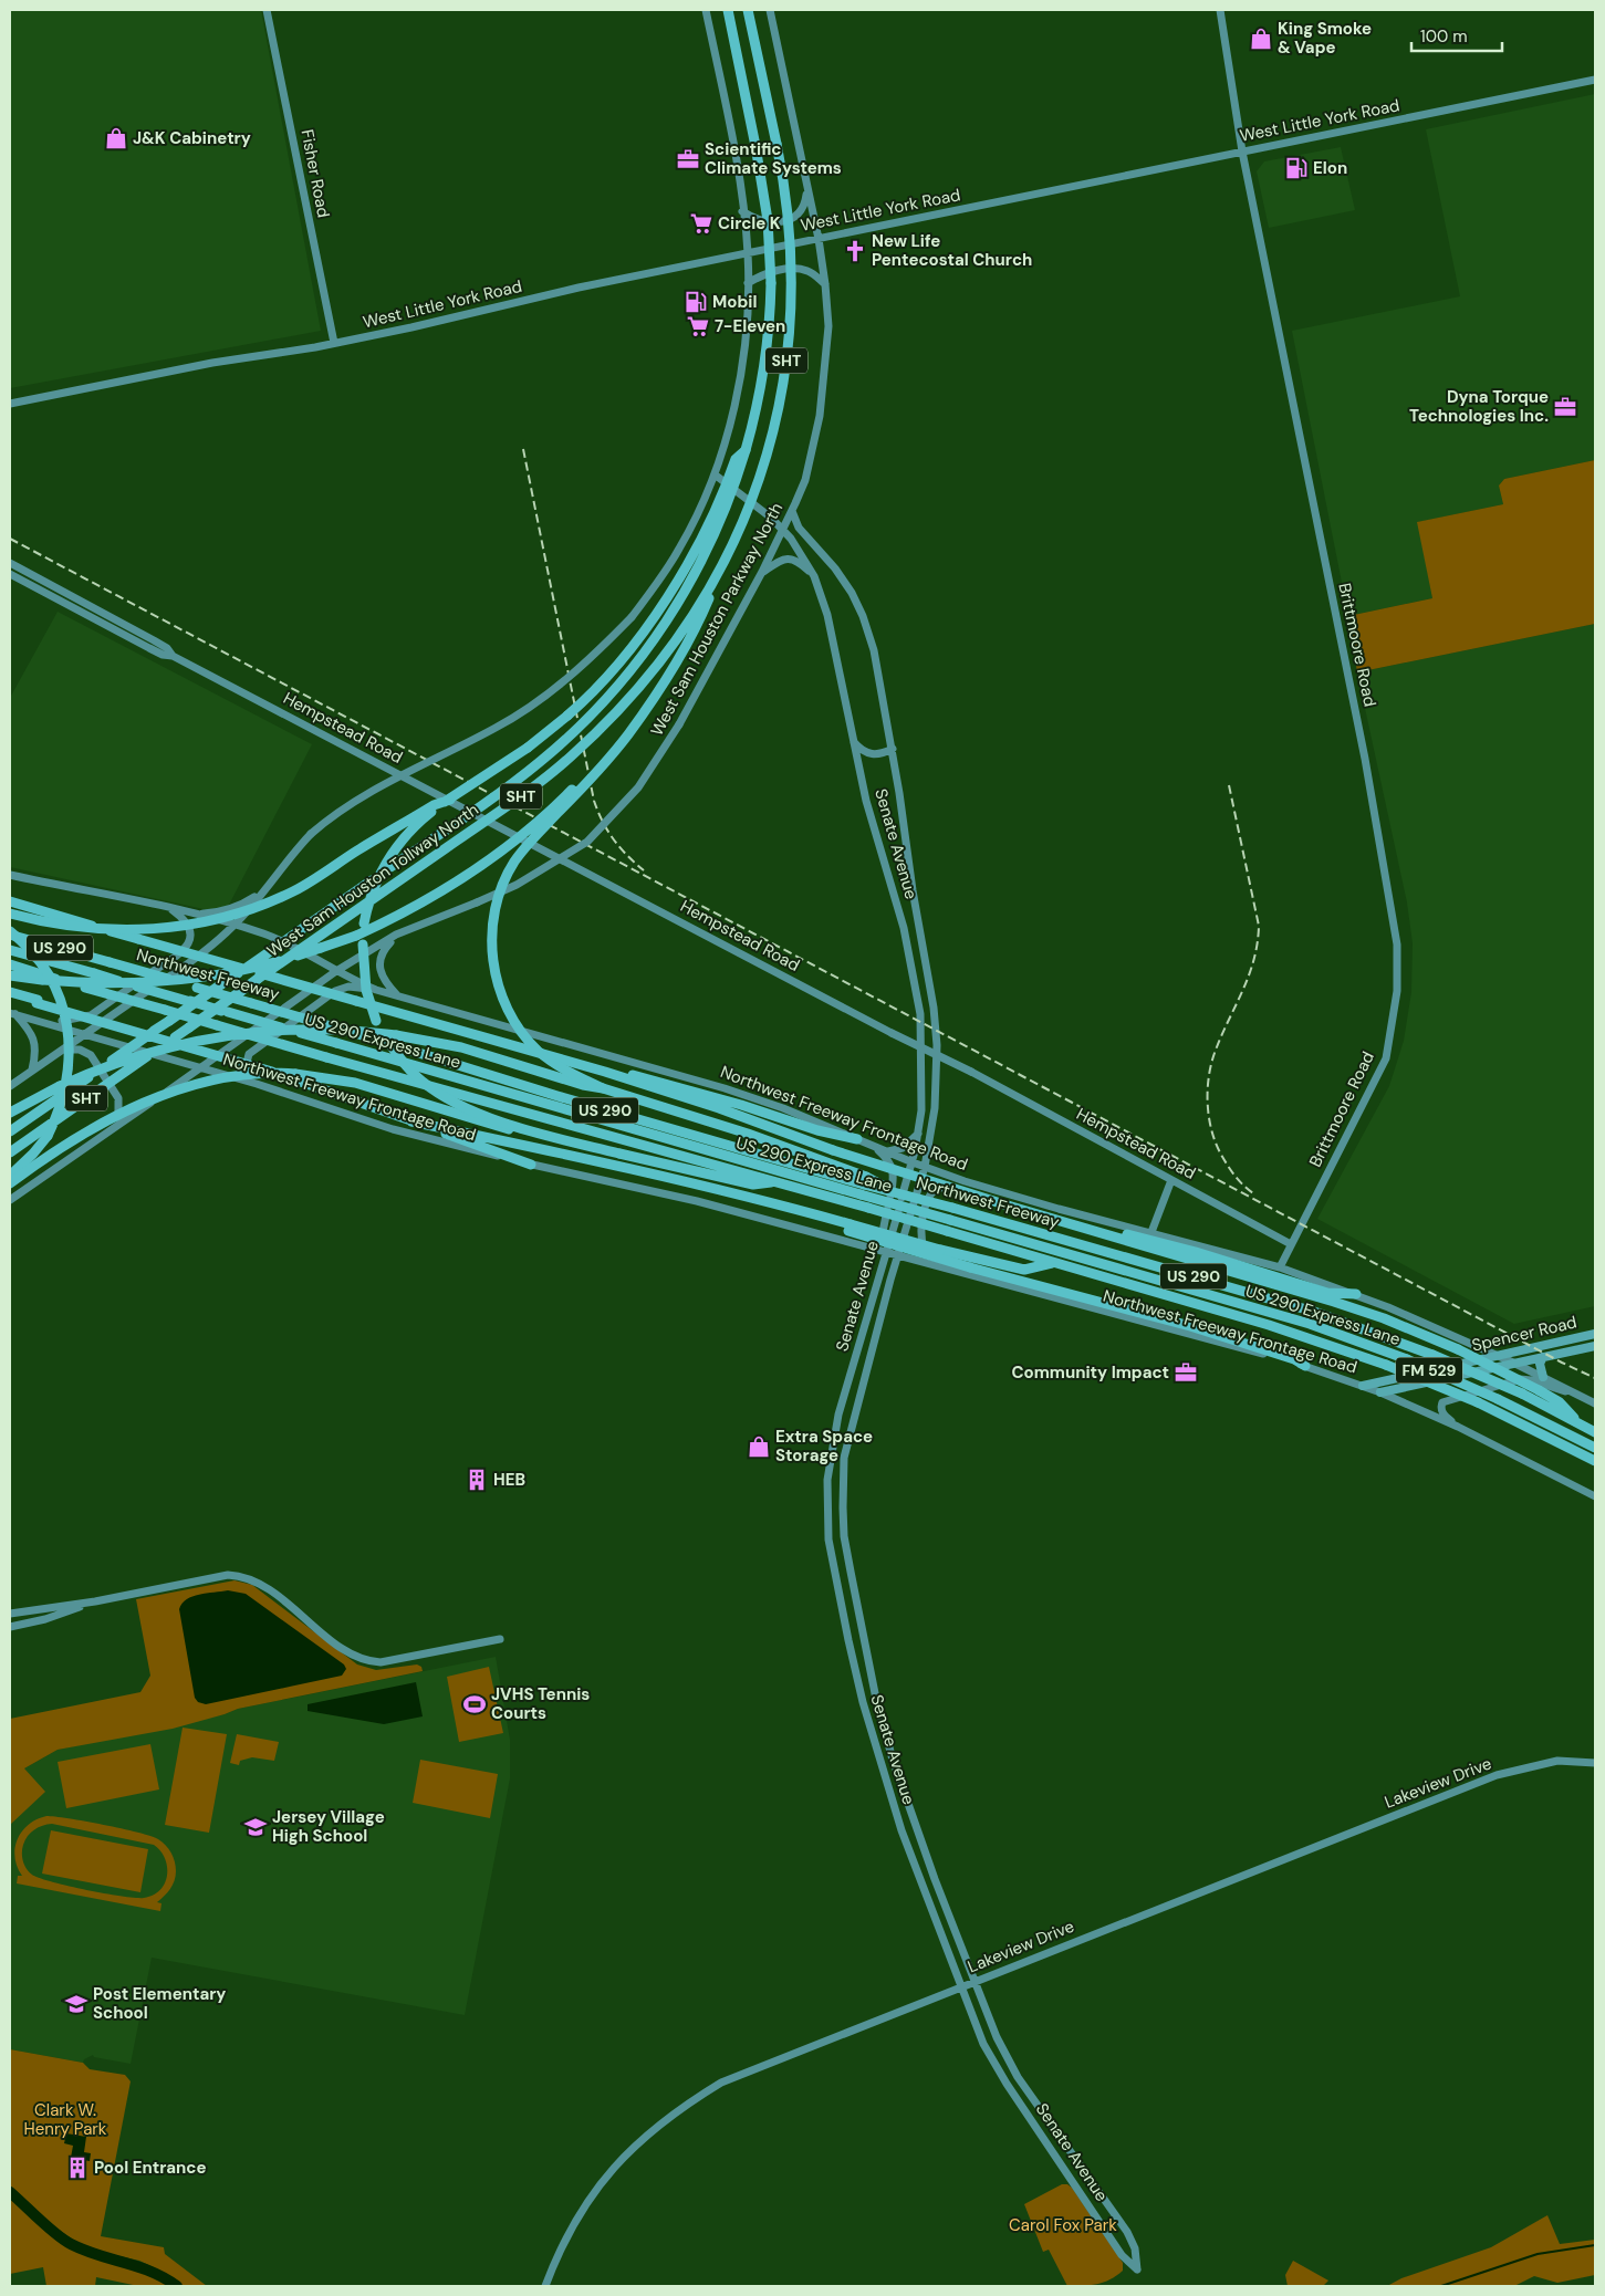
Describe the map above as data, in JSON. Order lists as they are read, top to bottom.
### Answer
{
  "streets": {
    "highway": [
      "SHT",
      "West Sam Houston Tollway North",
      "US 290",
      "Northwest Freeway",
      "US 290 Express Lane"
    ],
    "main road": [
      "West Little York Road",
      "Fisher Road",
      "West Sam Houston Parkway North",
      "Brittmoore Road",
      "Hempstead Road",
      "Senate Avenue",
      "Northwest Freeway Frontage Road",
      "Spencer Road",
      "FM 529",
      "Lakeview Drive"
    ]
  },
  "crossings": [
    ["West Little York Road", "Fisher Road"],
    ["West Little York Road", "West Sam Houston Parkway North"],
    ["West Little York Road", "Brittmoore Road"],
    ["West Sam Houston Parkway North", "Senate Avenue"],
    ["West Sam Houston Parkway North", "Northwest Freeway Frontage Road"],
    ["Brittmoore Road", "Hempstead Road"],
    ["Brittmoore Road", "Northwest Freeway Frontage Road"],
    ["Senate Avenue", "Northwest Freeway Frontage Road"],
    ["Senate Avenue", "Lakeview Drive"],
    ["Northwest Freeway", "US 290 Express Lane"],
    ["Northwest Freeway Frontage Road", "Spencer Road"]
  ],
  "parks": ["Clark W. Henry Park", "Carol Fox Park"],
  "places": {
    "shop": ["King Smoke & Vape", "J&K Cabinetry", "Extra Space Storage"],
    "office": ["Scientific Climate Systems", "Dyna Torque Technologies Inc.", "Community Impact"],
    "fuel station": ["Elon", "Mobil"],
    "supermarket": ["Circle K", "7-Eleven"],
    "church": ["New Life Pentecostal Church"],
    "building": ["HEB", "Pool Entrance"],
    "sports": ["JVHS Tennis Courts"],
    "school or university": ["Jersey Village High School", "Post Elementary School"]
  },
  "scale_bar": "100 m"
}
